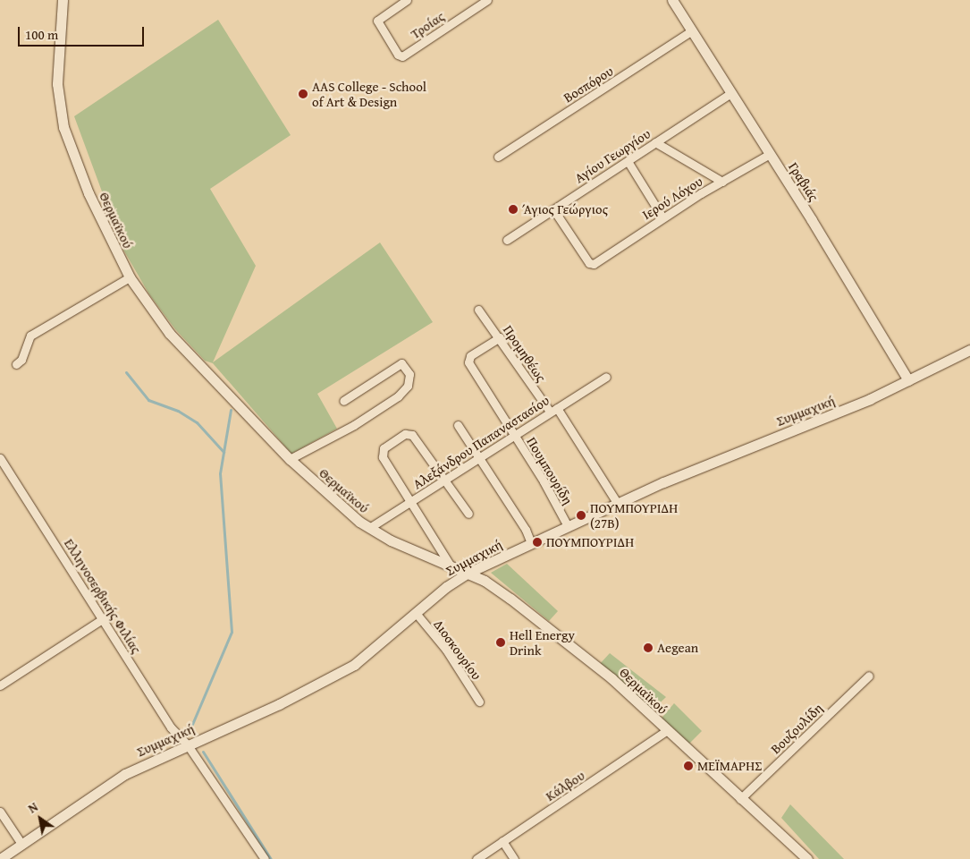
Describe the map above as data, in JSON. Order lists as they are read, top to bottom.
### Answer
{
  "streets": {
    "street": [
      "Τροίας",
      "Βοσπόρου",
      "Αγίου Γεωργίου",
      "Γραβιάς",
      "Ιερού Λόχου",
      "Θερμαϊκού",
      "Προμηθέως",
      "Συμμαχική",
      "Αλεξάνδρου Παπαναστασίου",
      "Πουμπουρίδη",
      "Ελληνοσερβικής Φιλίας",
      "Διοσκουρίου",
      "Βουζουλίδη",
      "Κάλβου"
    ]
  },
  "crossings": [
    ["Βοσπόρου", "Γραβιάς"],
    ["Αγίου Γεωργίου", "Γραβιάς"],
    ["Αγίου Γεωργίου", "Ιερού Λόχου"],
    ["Γραβιάς", "Ιερού Λόχου"],
    ["Γραβιάς", "Συμμαχική"],
    ["Θερμαϊκού", "Συμμαχική"],
    ["Θερμαϊκού", "Αλεξάνδρου Παπαναστασίου"],
    ["Θερμαϊκού", "Βουζουλίδη"],
    ["Θερμαϊκού", "Κάλβου"],
    ["Προμηθέως", "Συμμαχική"],
    ["Προμηθέως", "Αλεξάνδρου Παπαναστασίου"],
    ["Προμηθέως", "Πουμπουρίδη"],
    ["Συμμαχική", "Πουμπουρίδη"],
    ["Συμμαχική", "Ελληνοσερβικής Φιλίας"],
    ["Συμμαχική", "Διοσκουρίου"],
    ["Αλεξάνδρου Παπαναστασίου", "Πουμπουρίδη"]
  ],
  "places": [
    "AAS College - School of Art & Design",
    "Άγιος Γεώργιος",
    "ΠΟΥΜΠΟΥΡΙΔΗ (27Β)",
    "ΠΟΥΜΠΟΥΡΙΔΗ",
    "Hell Energy Drink",
    "Aegean",
    "ΜΕΪΜΑΡΗΣ"
  ],
  "scale_bar": "100 m",
  "north": "top left"
}
